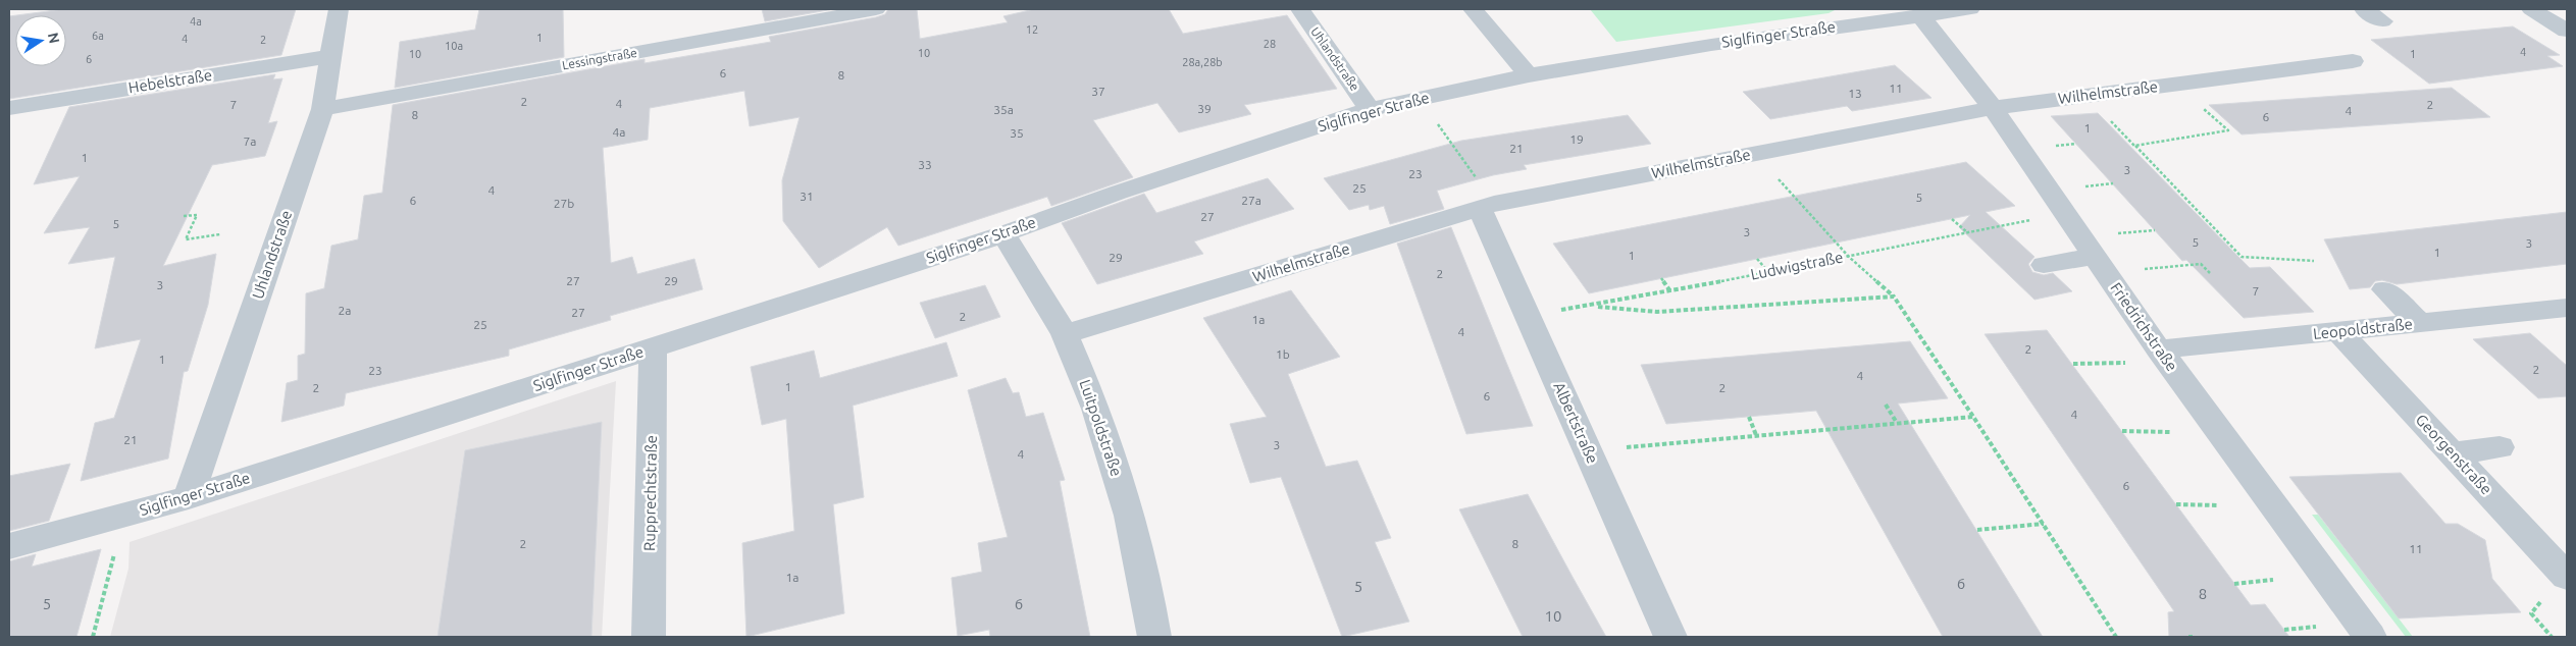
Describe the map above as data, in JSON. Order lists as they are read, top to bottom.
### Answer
{
  "streets": {
    "street": [
      "Siglfinger Straße",
      "Lessingstraße",
      "Uhlandstraße",
      "Hebelstraße",
      "Wilhelmstraße",
      "Friedrichstraße",
      "Leopoldstraße",
      "Albertstraße",
      "Luitpoldstraße",
      "Georgenstraße",
      "Rupprechtstraße"
    ],
    "path": ["Ludwigstraße"]
  },
  "crossings": [
    ["Siglfinger Straße", "Uhlandstraße"],
    ["Siglfinger Straße", "Friedrichstraße"],
    ["Siglfinger Straße", "Luitpoldstraße"],
    ["Siglfinger Straße", "Rupprechtstraße"],
    ["Lessingstraße", "Uhlandstraße"],
    ["Uhlandstraße", "Hebelstraße"],
    ["Wilhelmstraße", "Friedrichstraße"],
    ["Wilhelmstraße", "Albertstraße"],
    ["Wilhelmstraße", "Luitpoldstraße"],
    ["Ludwigstraße", "Friedrichstraße"],
    ["Ludwigstraße", "Albertstraße"],
    ["Friedrichstraße", "Leopoldstraße"],
    ["Leopoldstraße", "Georgenstraße"]
  ],
  "house_numbers": [
    "4a",
    "12",
    "6a",
    "1",
    "4",
    "2",
    "28",
    "10a",
    "4",
    "10",
    "10",
    "1",
    "6",
    "28a,28b",
    "6",
    "8",
    "11",
    "37",
    "13",
    "2",
    "4",
    "7",
    "2",
    "39",
    "35a",
    "4",
    "8",
    "6",
    "1",
    "4a",
    "35",
    "19",
    "7a",
    "21",
    "1",
    "33",
    "3",
    "23",
    "25",
    "4",
    "31",
    "5",
    "6",
    "27a",
    "27b",
    "27",
    "5",
    "3",
    "5",
    "3",
    "1",
    "1",
    "29",
    "2",
    "27",
    "29",
    "3",
    "7",
    "2a",
    "27",
    "2",
    "1a",
    "25",
    "4",
    "2",
    "1b",
    "1",
    "2",
    "23",
    "4",
    "1",
    "2",
    "2",
    "6",
    "4",
    "21",
    "3",
    "4",
    "6",
    "2",
    "8",
    "11",
    "1a",
    "6",
    "5",
    "8",
    "5",
    "6",
    "10"
  ],
  "north": "right"
}
